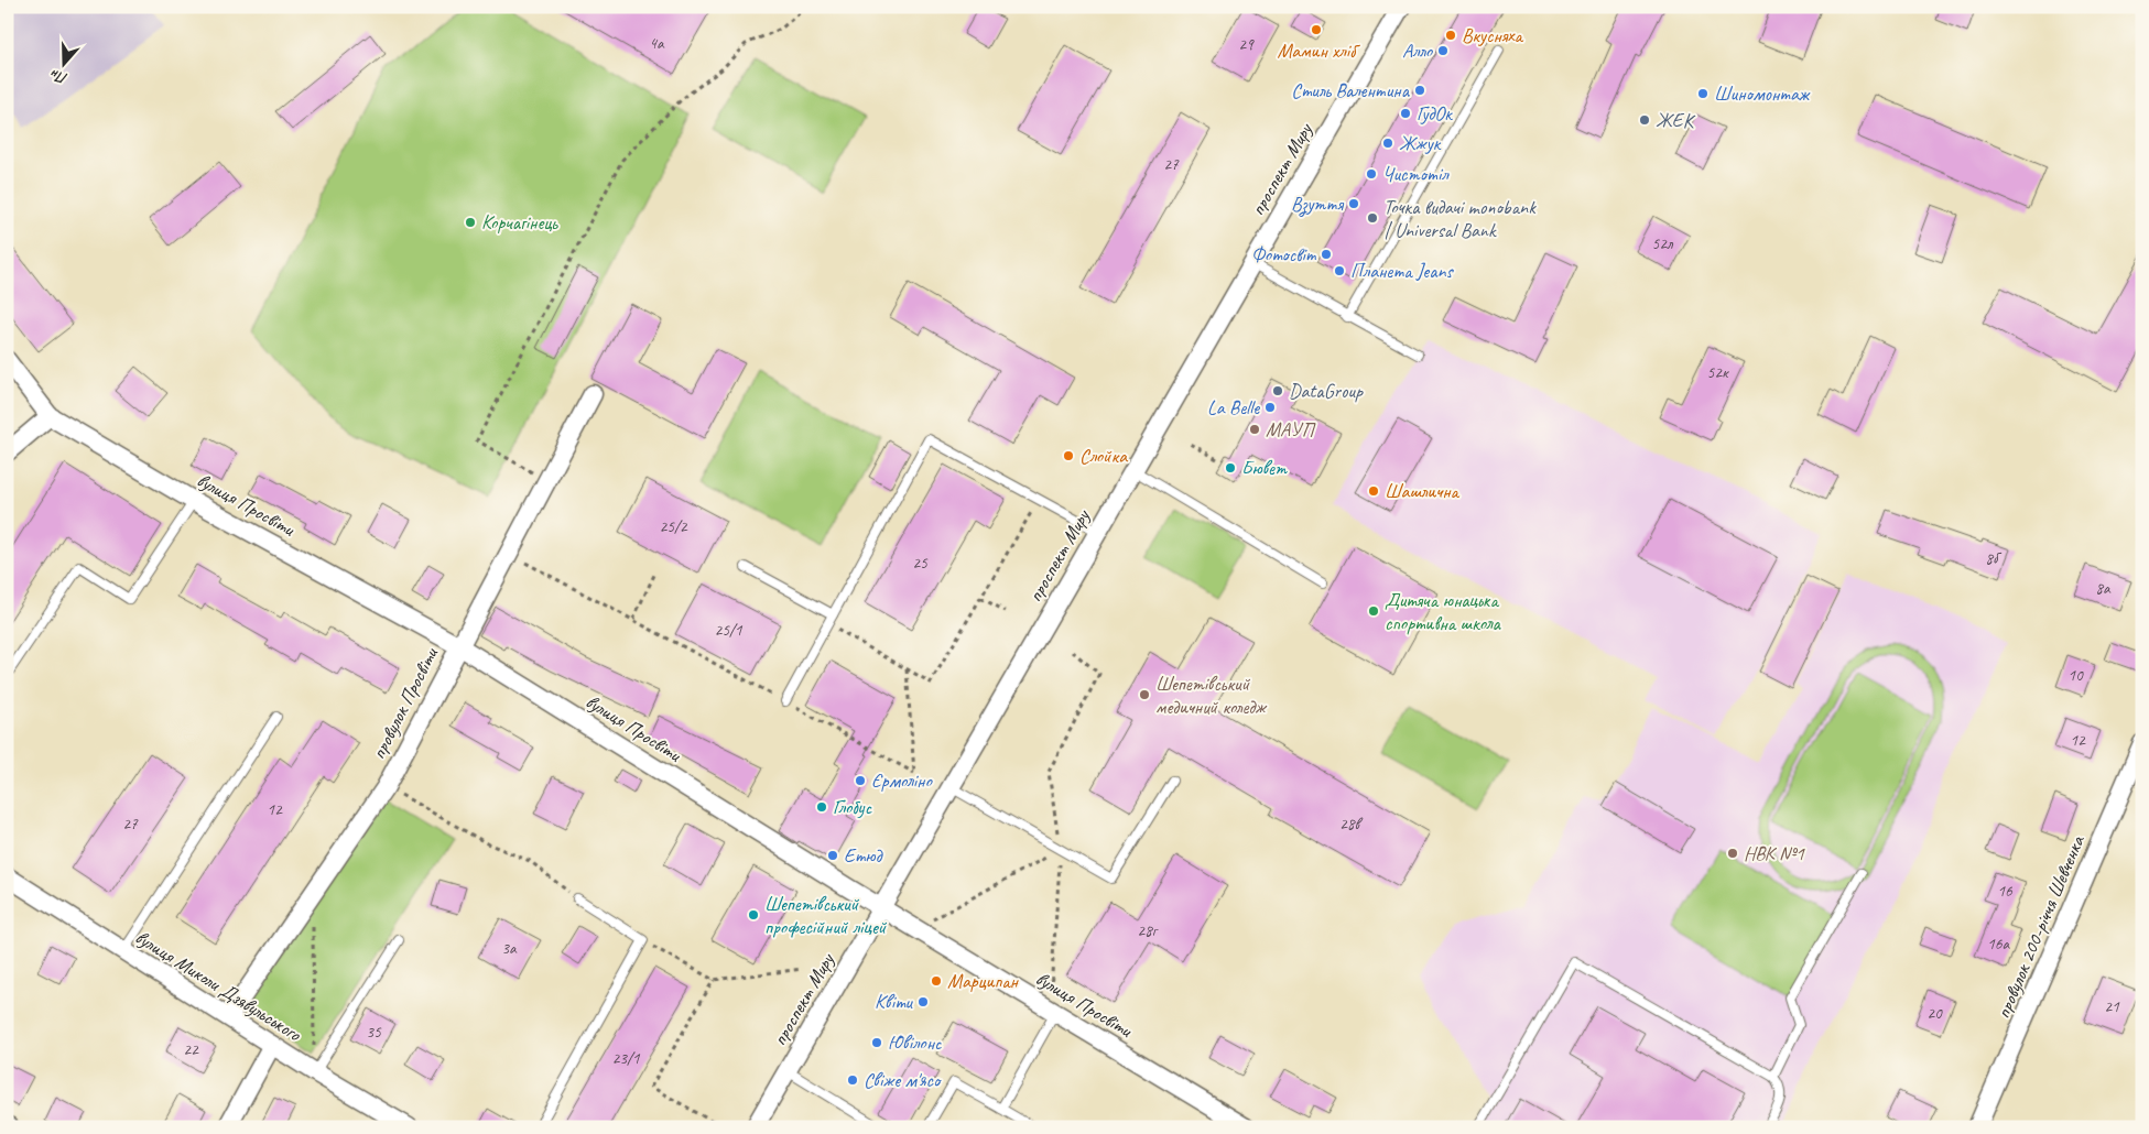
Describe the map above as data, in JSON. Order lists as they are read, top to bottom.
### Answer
{
  "streets": {
    "street": [
      "проспект Миру",
      "вулиця Просвіти",
      "провулок Просвіти",
      "провулок 200-річчя Шевченка",
      "вулиця Миколи Дзявульського"
    ]
  },
  "crossings": [
    ["проспект Миру", "вулиця Просвіти"],
    ["вулиця Просвіти", "провулок Просвіти"],
    ["провулок Просвіти", "вулиця Миколи Дзявульського"]
  ],
  "places": [
    "Мамин хліб",
    "Вкусняха",
    "Алло",
    "Стиль Валентина",
    "Шиномонтаж",
    "ГудОк",
    "ЖЕК",
    "Жжук",
    "Чистотіл",
    "Взуття",
    "Точка видачі monobank | Universal Bank",
    "Корчагінець",
    "Фотосвіт",
    "Планета Jeans",
    "DataGroup",
    "La Belle",
    "МАУП",
    "Слойка",
    "Бювет",
    "Шашлична",
    "Дитяча юнацька спортивна школа",
    "Шепетівський медичний коледж",
    "Єрмоліно",
    "Глобус",
    "НВК №1",
    "Етюд",
    "Шепетівський професійний ліцей",
    "Марципан",
    "Квіти",
    "Ювілонс",
    "Свіже м'ясо"
  ],
  "house_numbers": [
    "4а",
    "29",
    "27",
    "52л",
    "52к",
    "25/2",
    "8б",
    "25",
    "8а",
    "25/1",
    "10",
    "12",
    "12",
    "27",
    "28в",
    "16",
    "28г",
    "16а",
    "3а",
    "21",
    "20",
    "35",
    "22",
    "23/1"
  ],
  "north": "bottom"
}
